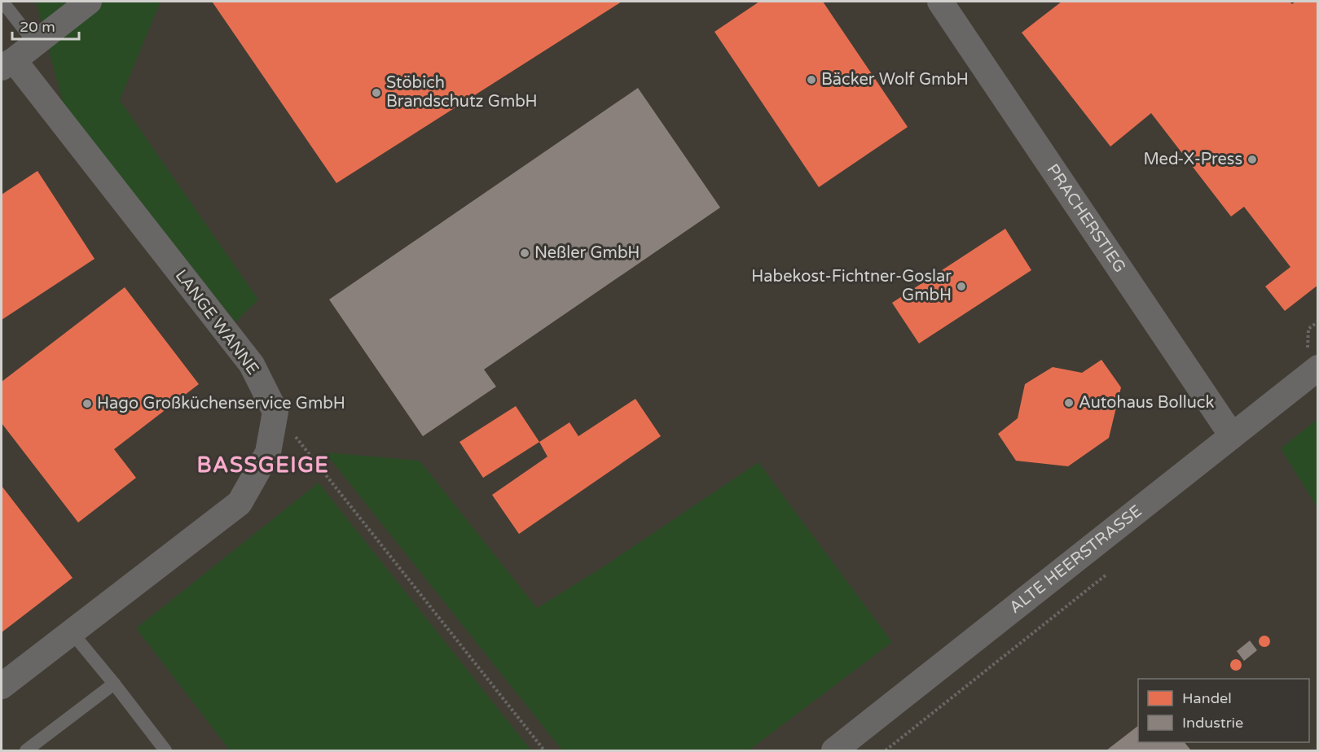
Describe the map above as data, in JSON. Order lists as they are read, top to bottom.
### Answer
{
  "streets": {
    "street": ["PRACHERSTIEG", "LANGE WANNE", "ALTE HEERSTRASSE"]
  },
  "crossings": [
    ["PRACHERSTIEG", "ALTE HEERSTRASSE"]
  ],
  "districts": ["BASSGEIGE"],
  "places": [
    "Bäcker Wolf GmbH",
    "Stöbich Brandschutz GmbH",
    "Med-X-Press",
    "Neßler GmbH",
    "Habekost-Fichtner-Goslar GmbH",
    "Autohaus Bolluck",
    "Hago Großküchenservice GmbH"
  ],
  "legend": ["Handel", "Industrie"],
  "scale_bar": "20 m"
}
